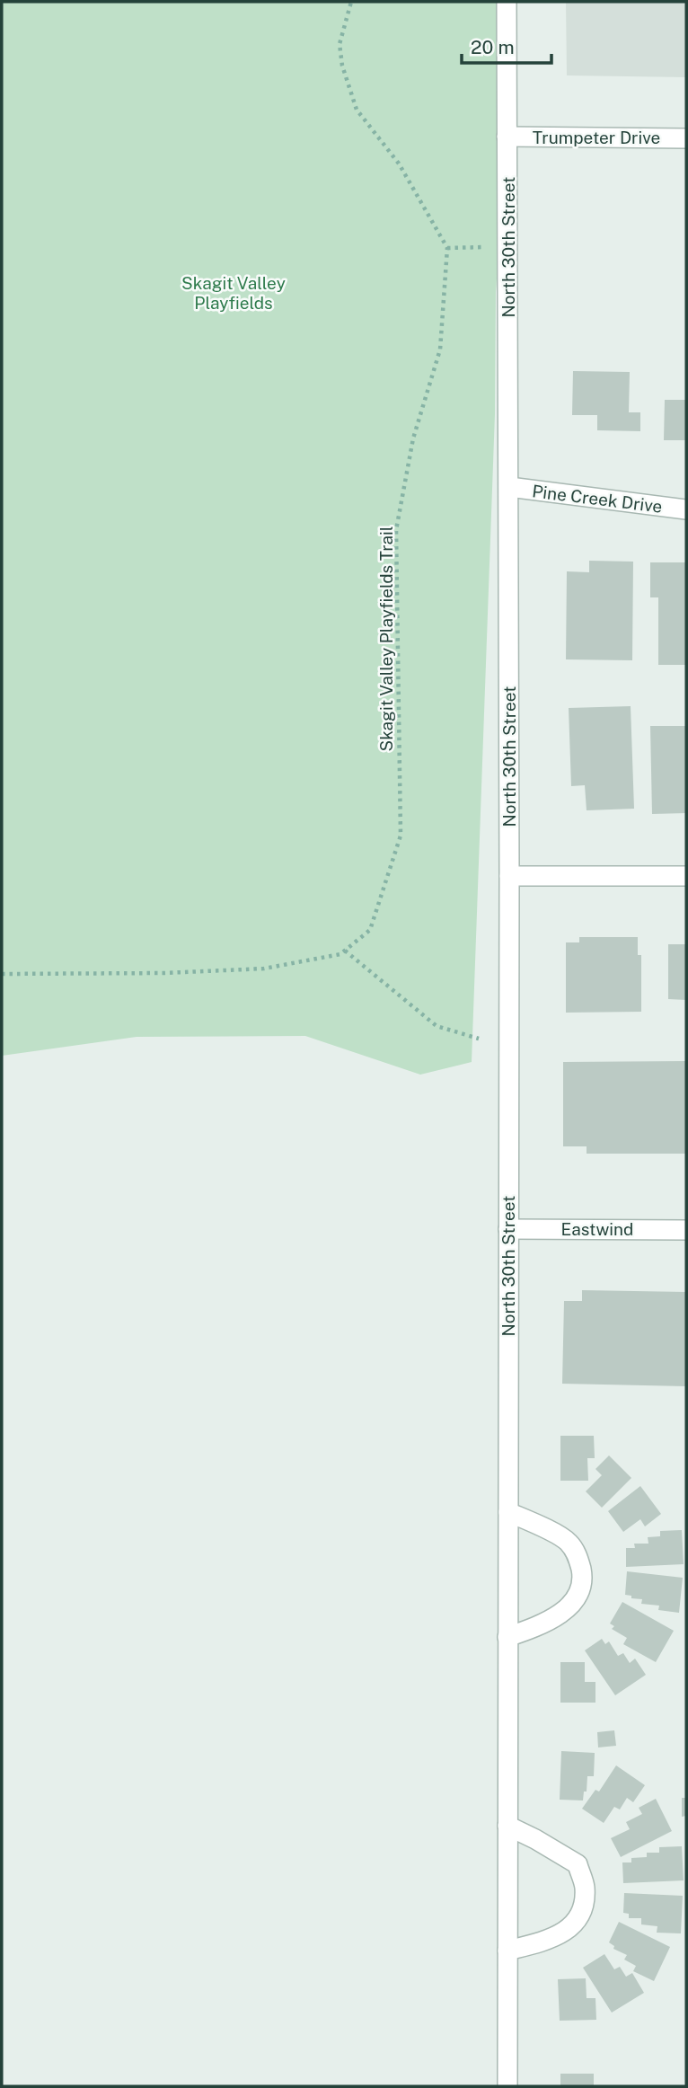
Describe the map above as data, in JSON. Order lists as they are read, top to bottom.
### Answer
{
  "streets": {
    "street": [
      "Trumpeter Drive",
      "North 30th Street",
      "Pine Creek Drive",
      "Eastwind"
    ],
    "path": ["Skagit Valley Playfields Trail"]
  },
  "crossings": [
    ["Trumpeter Drive", "North 30th Street"],
    ["North 30th Street", "Pine Creek Drive"],
    ["North 30th Street", "Eastwind"]
  ],
  "parks": ["Skagit Valley Playfields"],
  "scale_bar": "20 m"
}
